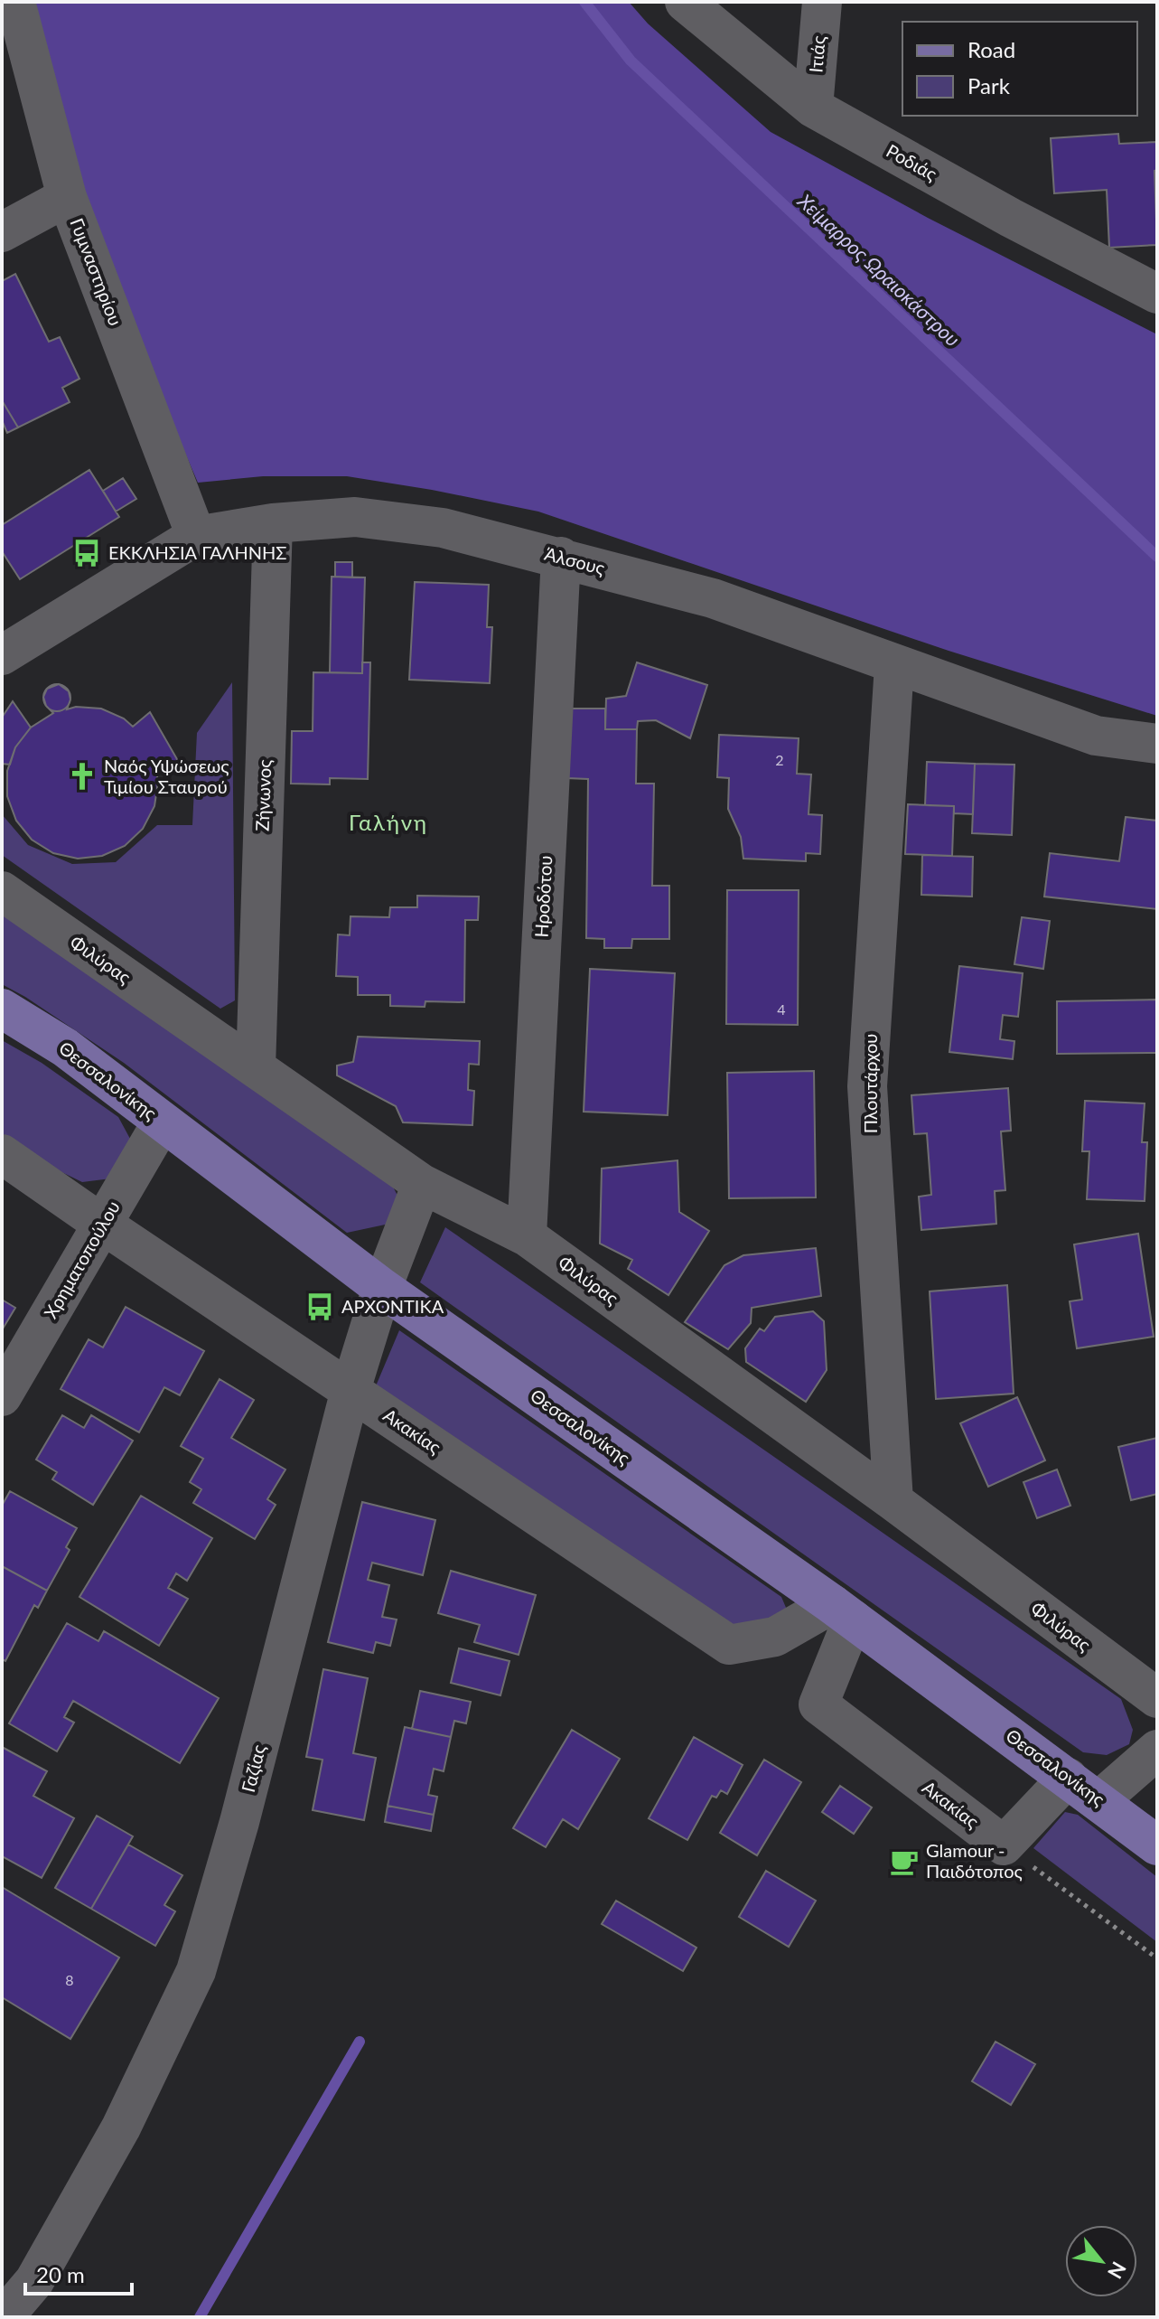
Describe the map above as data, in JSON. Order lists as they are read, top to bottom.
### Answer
{
  "streets": {
    "main road": ["Θεσσαλονίκης"],
    "street": [
      "Ιτιάς",
      "Ροδιάς",
      "Γυμναστηρίου",
      "Άλσους",
      "Ζήνωνος",
      "Ηροδότου",
      "Φιλύρας",
      "Πλουτάρχου",
      "Χρηματοπούλου",
      "Ακακίας",
      "Γαζίας"
    ]
  },
  "crossings": [
    ["Ιτιάς", "Ροδιάς"],
    ["Γυμναστηρίου", "Άλσους"],
    ["Άλσους", "Ζήνωνος"],
    ["Άλσους", "Ηροδότου"],
    ["Άλσους", "Πλουτάρχου"],
    ["Ζήνωνος", "Φιλύρας"],
    ["Ηροδότου", "Φιλύρας"],
    ["Φιλύρας", "Πλουτάρχου"],
    ["Φιλύρας", "Γαζίας"],
    ["Θεσσαλονίκης", "Χρηματοπούλου"],
    ["Θεσσαλονίκης", "Ακακίας"],
    ["Θεσσαλονίκης", "Γαζίας"],
    ["Χρηματοπούλου", "Ακακίας"],
    ["Ακακίας", "Γαζίας"]
  ],
  "districts": ["Γαλήνη"],
  "water": ["Χείμαρρος Ωραιοκάστρου"],
  "places": {
    "bus stop": ["ΕΚΚΛΗΣΙΑ ΓΑΛΗΝΗΣ", "ΑΡΧΟΝΤΙΚΑ"],
    "church": ["Ναός Υψώσεως Τιμίου Σταυρού"],
    "cafe": ["Glamour - Παιδότοπος"]
  },
  "house_numbers": ["2", "4", "8"],
  "legend": ["Road", "Park"],
  "scale_bar": "20 m",
  "north": "bottom right"
}
